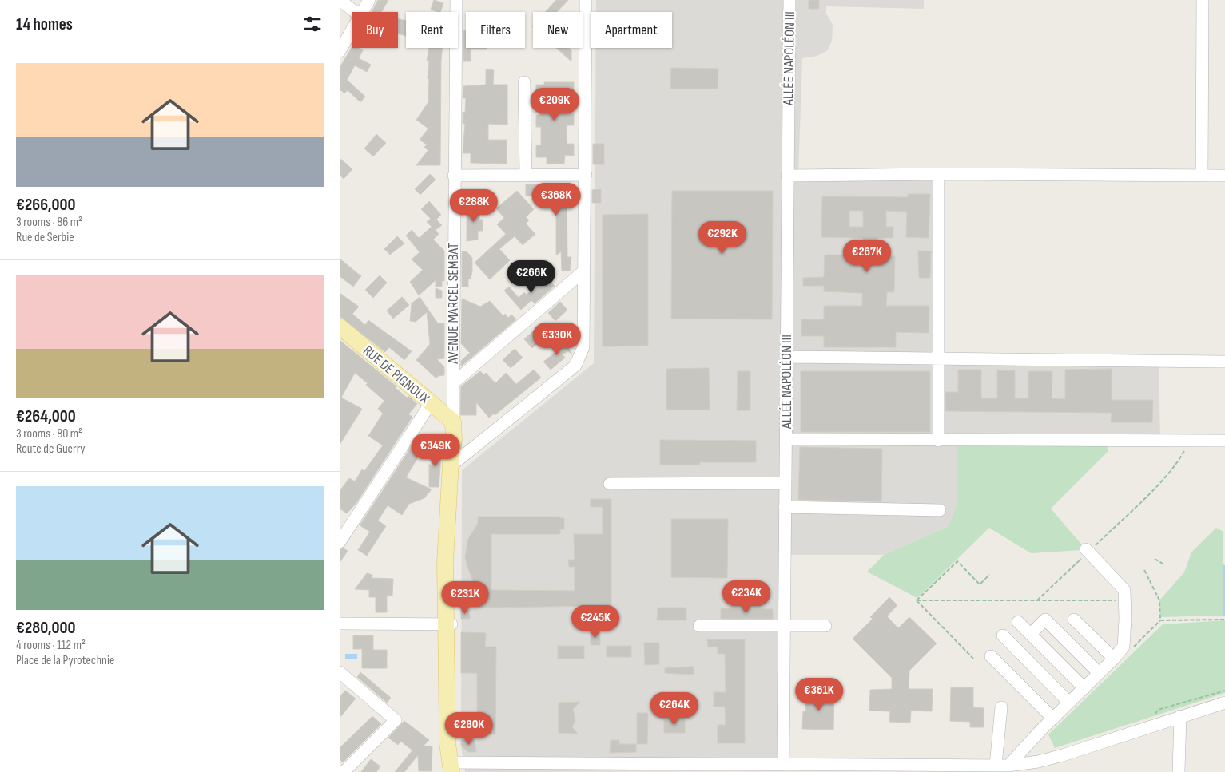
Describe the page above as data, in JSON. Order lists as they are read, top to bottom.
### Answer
{
  "streets": {
    "main road": ["AVENUE MARCEL SEMBAT", "RUE DE PIGNOUX"],
    "street": ["ALLÉE NAPOLÉON III"]
  },
  "crossings": [
    ["AVENUE MARCEL SEMBAT", "RUE DE PIGNOUX"]
  ],
  "page": {
    "heading": "14 homes",
    "chip": [
      "Buy",
      "Rent",
      "Filters",
      "New",
      "Apartment"
    ],
    "list": [
      {
        "name": "€266,000",
        "note": "3 rooms · 86 m² · Rue de Serbie"
      },
      {
        "name": "€264,000",
        "note": "3 rooms · 80 m² · Route de Guerry"
      },
      {
        "name": "€280,000",
        "note": "4 rooms · 112 m² · Place de la Pyrotechnie"
      }
    ],
    "price": [
      "€209K",
      "€368K",
      "€288K",
      "€292K",
      "€267K",
      "€266K",
      "€330K",
      "€349K",
      "€234K",
      "€231K",
      "€245K",
      "€361K",
      "€264K",
      "€280K"
    ]
  }
}
